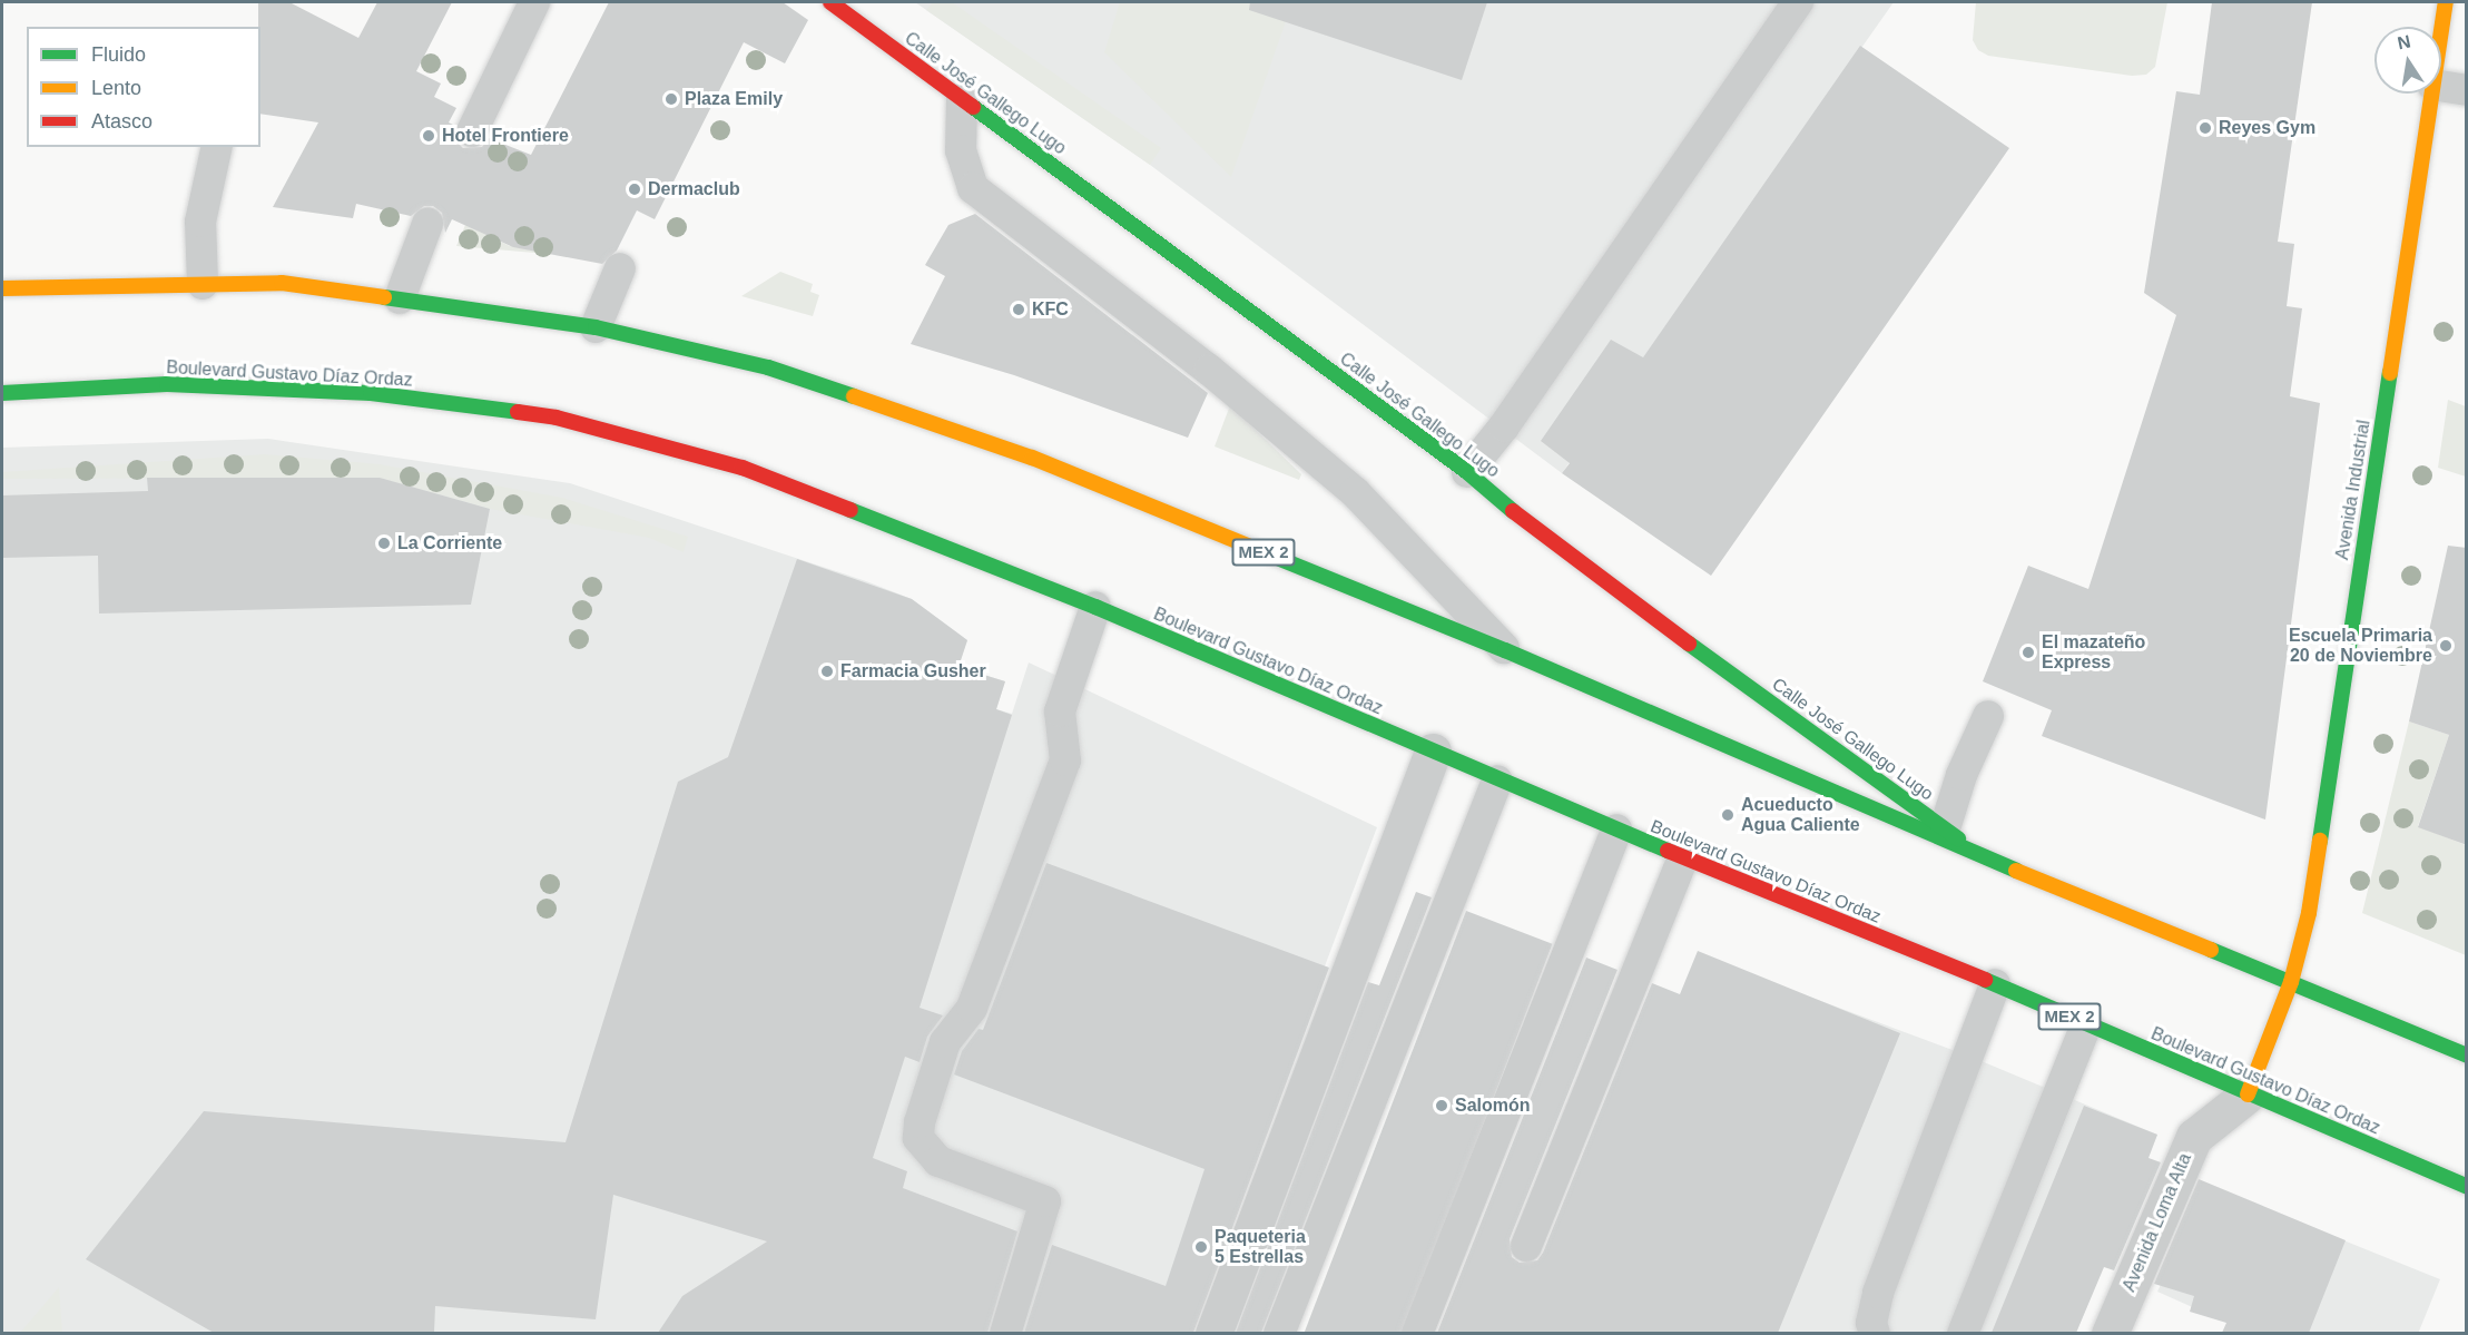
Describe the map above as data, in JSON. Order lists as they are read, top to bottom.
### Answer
{
  "streets": {
    "main road": [
      "Calle José Gallego Lugo",
      "Boulevard Gustavo Díaz Ordaz",
      "Avenida Industrial",
      "MEX 2"
    ],
    "street": ["Avenida Loma Alta"]
  },
  "crossings": [
    ["Calle José Gallego Lugo", "MEX 2"],
    ["Boulevard Gustavo Díaz Ordaz", "Avenida Industrial"],
    ["Boulevard Gustavo Díaz Ordaz", "Avenida Loma Alta"],
    ["Avenida Industrial", "MEX 2"],
    ["Avenida Industrial", "Avenida Loma Alta"]
  ],
  "places": [
    "Plaza Emily",
    "Reyes Gym",
    "Hotel Frontiere",
    "Dermaclub",
    "KFC",
    "La Corriente",
    "Escuela Primaria 20 de Noviembre",
    "El mazateño Express",
    "Farmacia Gusher",
    "Acueducto Agua Caliente",
    "Salomón",
    "Paqueteria 5 Estrellas"
  ],
  "legend": ["Fluido", "Lento", "Atasco"],
  "north": "top"
}
